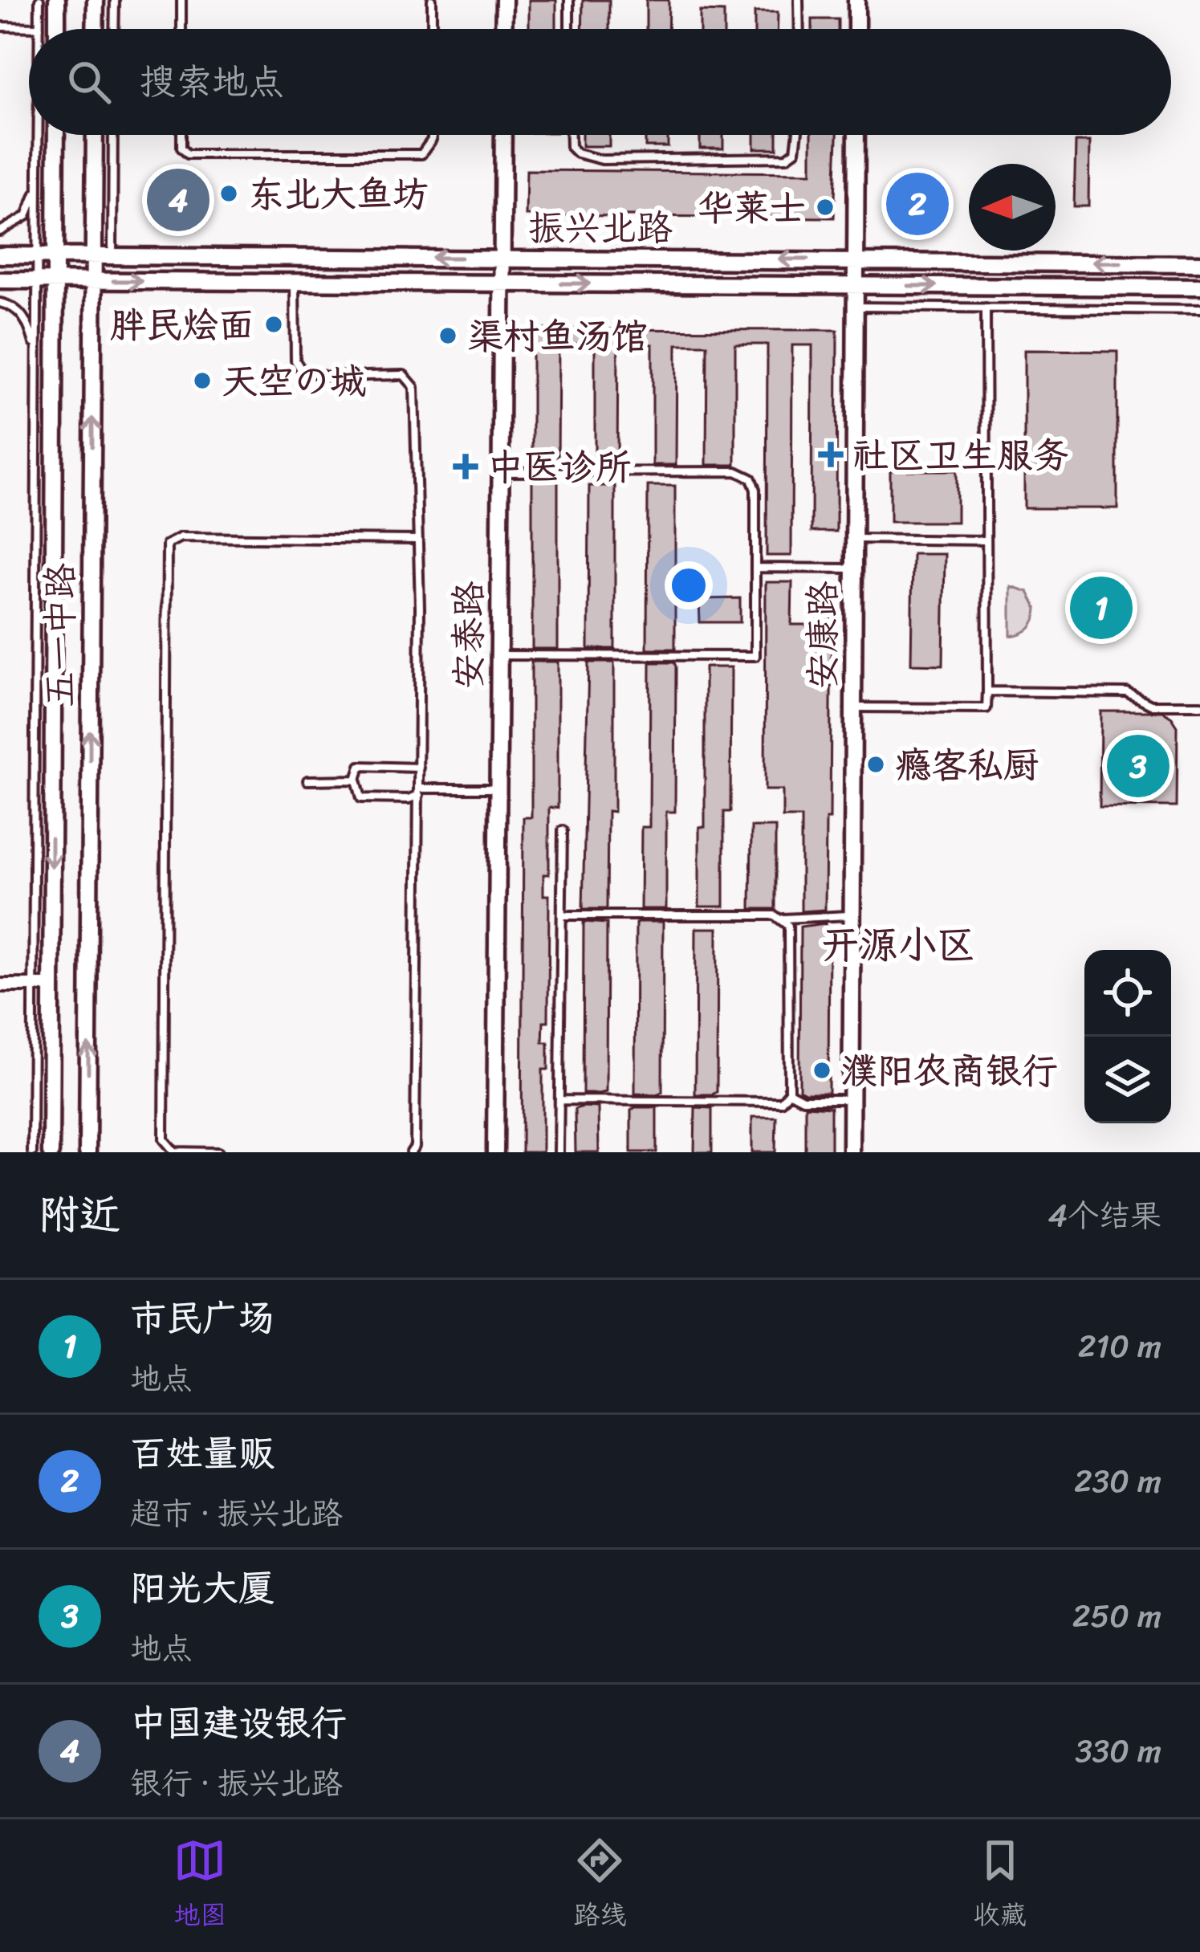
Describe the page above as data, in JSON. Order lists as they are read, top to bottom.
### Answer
{
  "streets": {
    "street": [
      "振兴北路",
      "五一中路",
      "安泰路",
      "安康路"
    ]
  },
  "crossings": [
    ["振兴北路", "五一中路"],
    ["振兴北路", "安泰路"],
    ["振兴北路", "安康路"]
  ],
  "districts": ["开源小区"],
  "places": {
    "other": [
      "东北大鱼坊",
      "华莱士",
      "胖民烩面",
      "渠村鱼汤馆",
      "天空の城",
      "瘾客私厨",
      "濮阳农商银行"
    ],
    "health": ["社区卫生服务", "中医诊所"]
  },
  "north": "left",
  "page": {
    "search": "搜索地点",
    "pins": [
      "4",
      "2",
      "1",
      "3"
    ],
    "heading": ["附近", "4个结果"],
    "list": [
      {
        "mark": "1",
        "name": "市民广场",
        "note": "地点",
        "value": "210 m"
      },
      {
        "mark": "2",
        "name": "百姓量贩",
        "note": "超市 · 振兴北路",
        "value": "230 m"
      },
      {
        "mark": "3",
        "name": "阳光大厦",
        "note": "地点",
        "value": "250 m"
      },
      {
        "mark": "4",
        "name": "中国建设银行",
        "note": "银行 · 振兴北路",
        "value": "330 m"
      }
    ],
    "nav": ["地图", "路线", "收藏"]
  }
}
